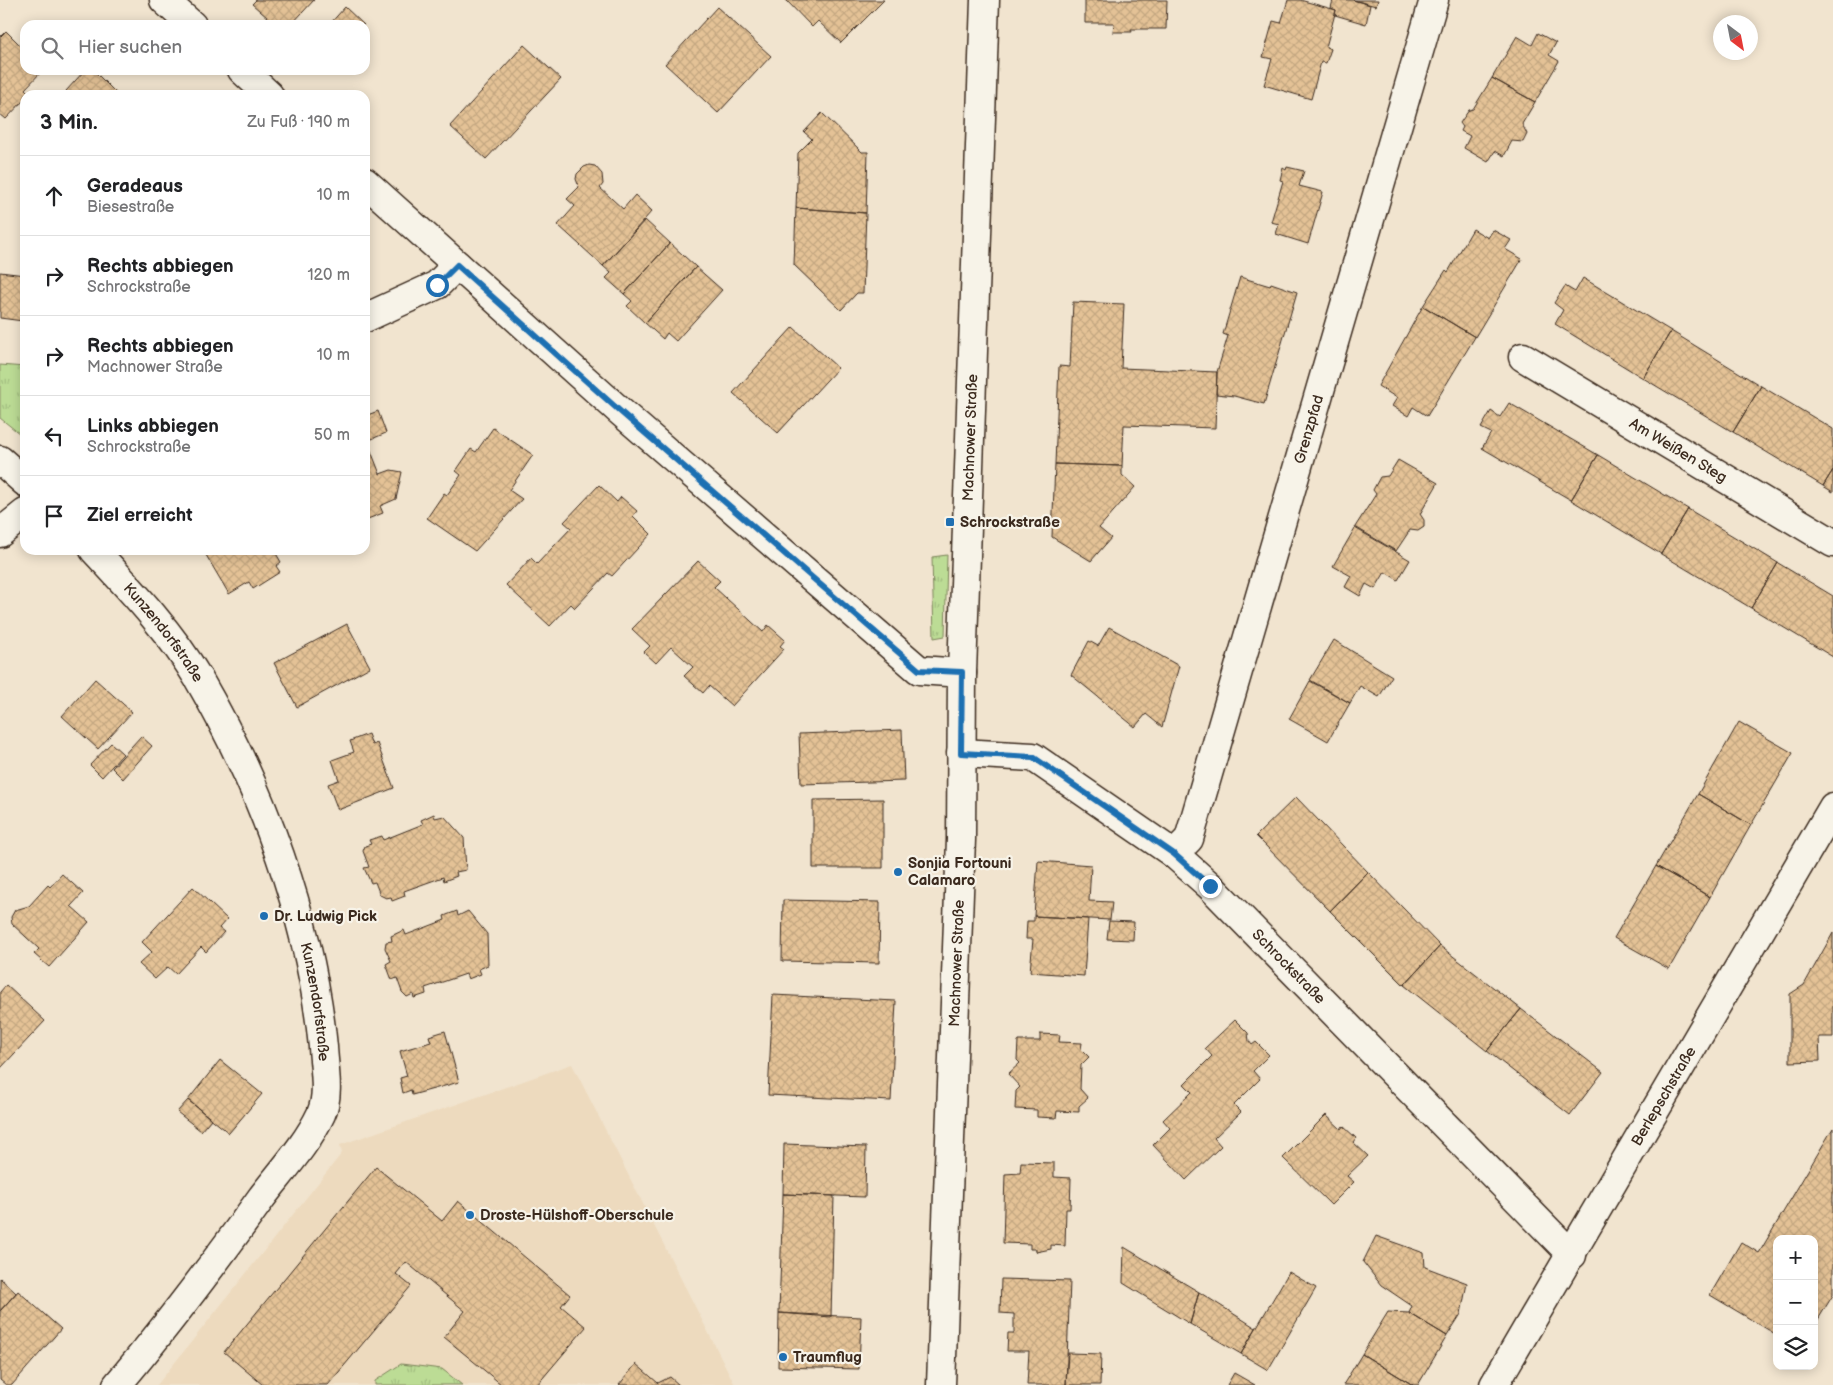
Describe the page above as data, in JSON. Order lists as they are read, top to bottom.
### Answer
{
  "streets": {
    "street": [
      "Grenzpfad",
      "Machnower Straße",
      "Am Weißen Steg",
      "Kunzendorfstraße",
      "Schrockstraße",
      "Berlepschstraße"
    ]
  },
  "crossings": [
    ["Grenzpfad", "Schrockstraße"],
    ["Machnower Straße", "Schrockstraße"],
    ["Schrockstraße", "Berlepschstraße"]
  ],
  "places": {
    "transit": ["Schrockstraße"],
    "other": [
      "Sonjia Fortouni Calamaro",
      "Dr. Ludwig Pick",
      "Droste-Hülshoff-Oberschule",
      "Traumflug"
    ]
  },
  "north": "bottom right",
  "page": {
    "search": "Hier suchen",
    "heading": ["3 Min.", "Zu Fuß · 190 m"],
    "list": [
      ["Geradeaus", "Biesestraße", "10 m"],
      ["Rechts abbiegen", "Schrockstraße", "120 m"],
      ["Rechts abbiegen", "Machnower Straße", "10 m"],
      ["Links abbiegen", "Schrockstraße", "50 m"],
      "Ziel erreicht"
    ],
    "map_buttons": ["+", "−"]
  }
}
